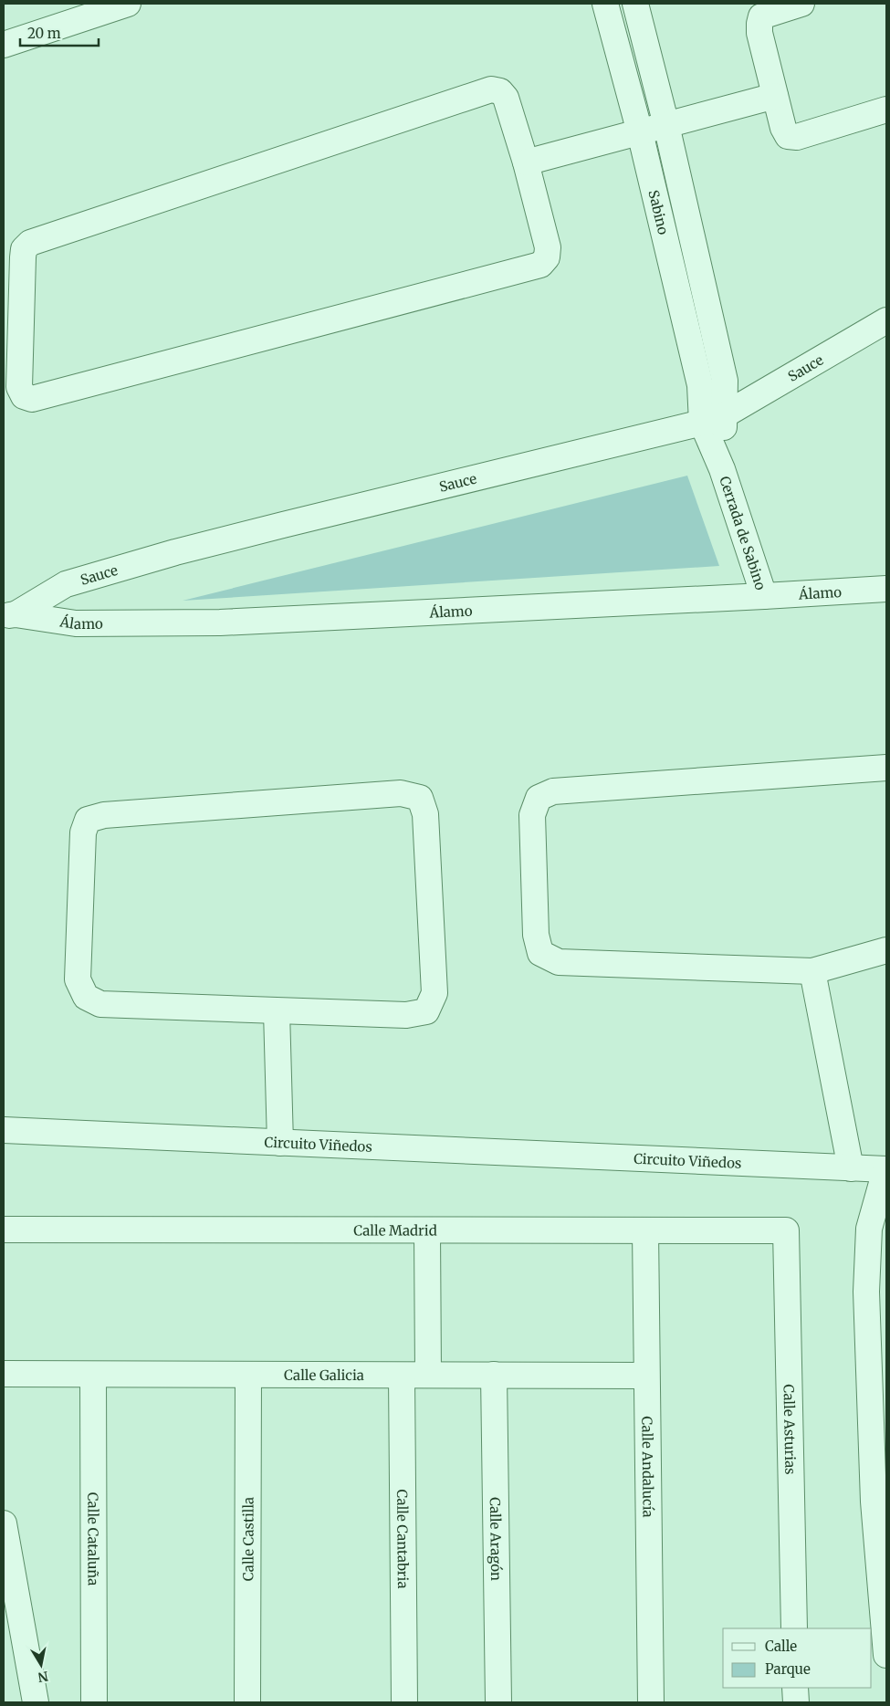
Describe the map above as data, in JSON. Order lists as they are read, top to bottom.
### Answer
{
  "streets": {
    "street": [
      "Sabino",
      "Sauce",
      "Cerrada de Sabino",
      "Álamo",
      "Circuito Viñedos",
      "Calle Madrid",
      "Calle Galicia",
      "Calle Asturias",
      "Calle Andalucía",
      "Calle Cataluña",
      "Calle Castilla",
      "Calle Cantabria",
      "Calle Aragón"
    ]
  },
  "crossings": [
    ["Sabino", "Sauce"],
    ["Sabino", "Cerrada de Sabino"],
    ["Sauce", "Cerrada de Sabino"],
    ["Sauce", "Álamo"],
    ["Cerrada de Sabino", "Álamo"],
    ["Calle Madrid", "Calle Asturias"],
    ["Calle Madrid", "Calle Andalucía"],
    ["Calle Galicia", "Calle Andalucía"],
    ["Calle Galicia", "Calle Cataluña"],
    ["Calle Galicia", "Calle Castilla"],
    ["Calle Galicia", "Calle Cantabria"],
    ["Calle Galicia", "Calle Aragón"]
  ],
  "legend": ["Calle", "Parque"],
  "scale_bar": "20 m",
  "north": "bottom"
}
